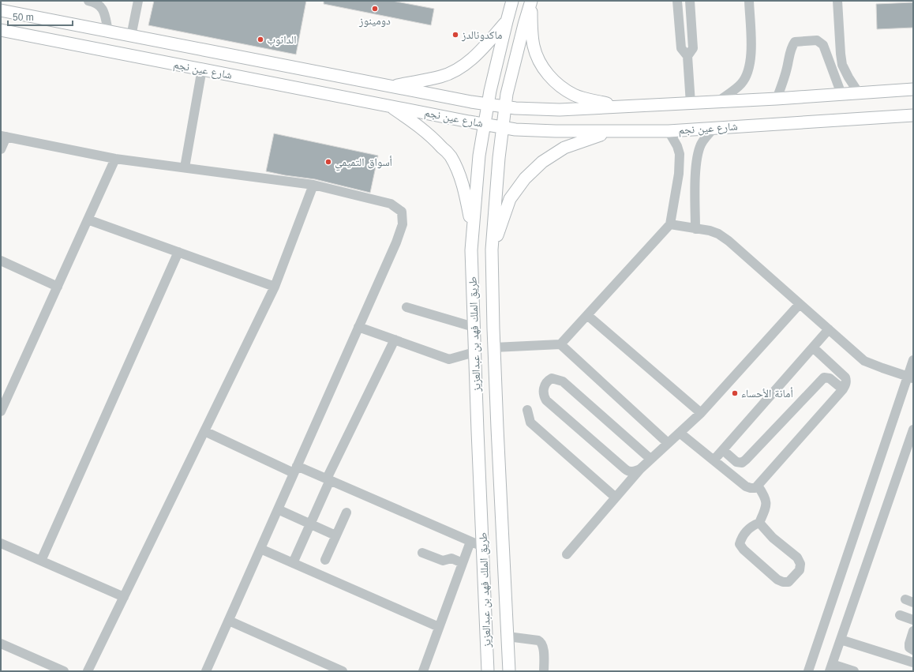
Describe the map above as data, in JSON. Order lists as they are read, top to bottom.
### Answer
{
  "streets": {
    "main road": ["شارع عين نجم", "طريق الملك فهد بن عبدالعزيز"]
  },
  "crossings": [
    ["شارع عين نجم", "طريق الملك فهد بن عبدالعزيز"]
  ],
  "places": [
    "دومينوز",
    "ماكدونالدز",
    "الدانوب",
    "أسواق التميمي",
    "أمانة الأحساء"
  ],
  "scale_bar": "50 m"
}
